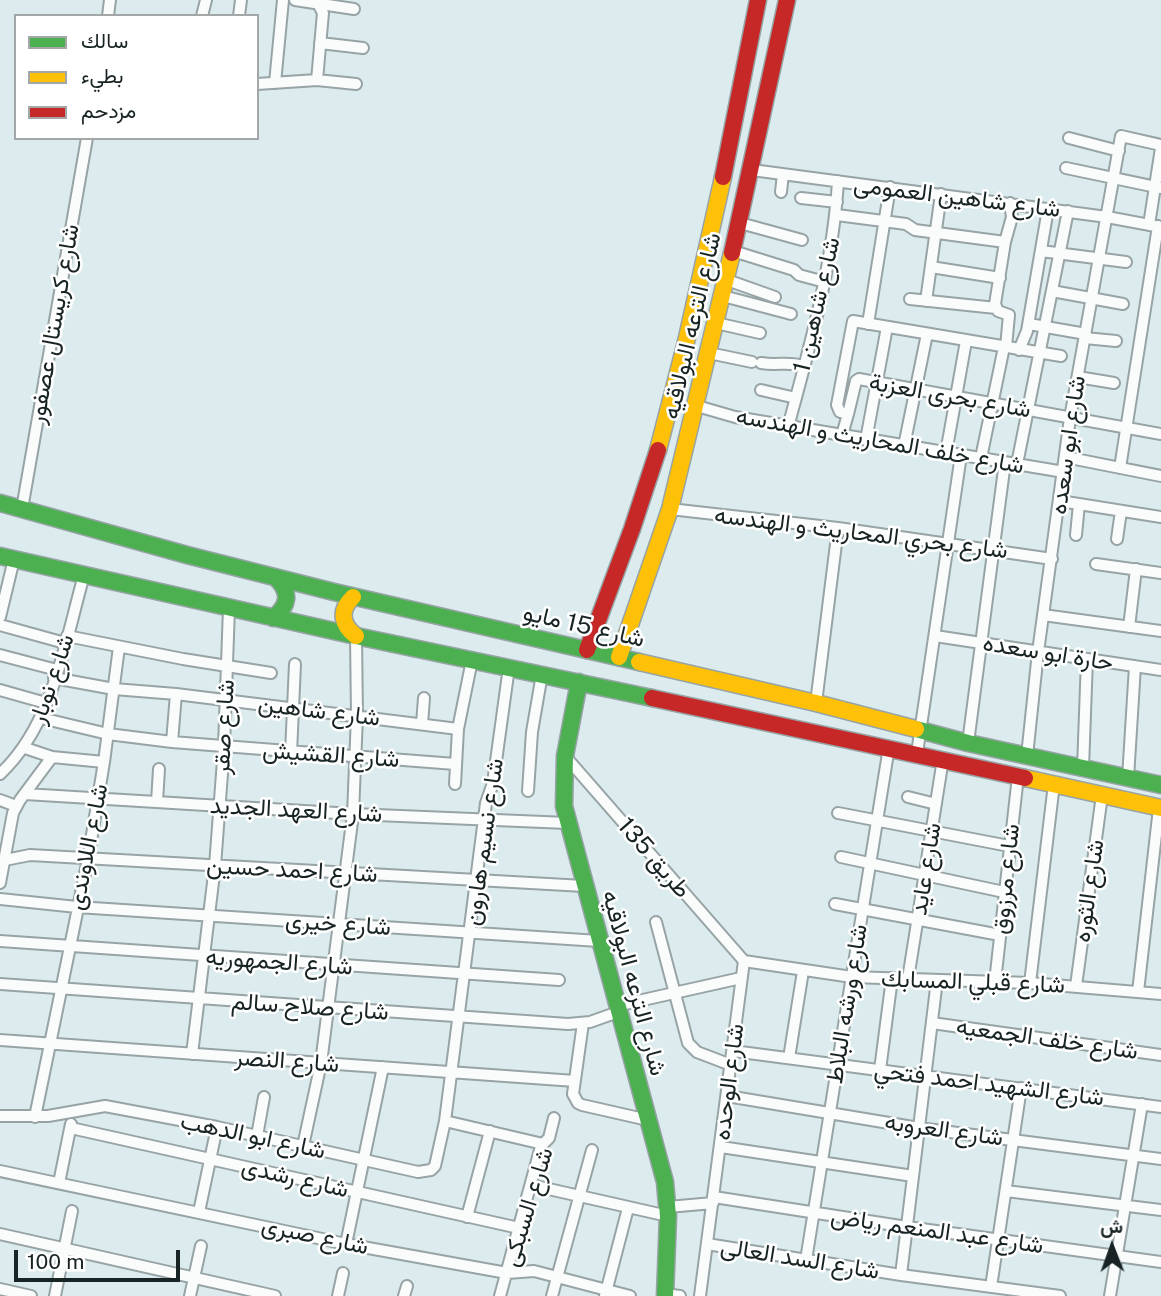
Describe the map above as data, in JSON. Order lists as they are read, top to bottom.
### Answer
{
  "streets": {
    "main road": ["شارع الترعه البولاقيه", "شارع 15 مايو"],
    "street": [
      "شارع شاهين العمومى",
      "شارع شاهين 1",
      "شارع كريستال عصفور",
      "شارع بحرى العزبة",
      "شارع خلف المحاريث و الهندسه",
      "شارع ابو سعده",
      "شارع بحري المحاريث و الهندسه",
      "حارة ابو سعده",
      "شارع نوبار",
      "شارع شاهين",
      "شارع صقر",
      "شارع القشيش",
      "شارع العهد الجديد",
      "شارع نسيم هارون",
      "شارع اللاوندى",
      "طريق 135",
      "شارع عايد",
      "شارع احمد حسين",
      "شارع مرزوق",
      "شارع الثوره",
      "شارع خيرى",
      "شارع الجمهوريه",
      "شارع قبلي المسابك",
      "شارع ورشه البلاط",
      "شارع صلاح سالم",
      "شارع خلف الجمعيه",
      "شارع النصر",
      "شارع الوحده",
      "شارع الشهيد احمد فتحي",
      "شارع العروبه",
      "شارع ابو الدهب",
      "شارع رشدى",
      "شارع السبكى",
      "شارع عبد المنعم رياض",
      "شارع صبرى",
      "شارع السد العالى"
    ]
  },
  "crossings": [
    ["شارع شاهين العمومى", "شارع شاهين 1"],
    ["شارع شاهين العمومى", "شارع الترعه البولاقيه"],
    ["شارع شاهين العمومى", "شارع ابو سعده"],
    ["شارع شاهين 1", "شارع خلف المحاريث و الهندسه"],
    ["شارع كريستال عصفور", "شارع 15 مايو"],
    ["شارع الترعه البولاقيه", "شارع خلف المحاريث و الهندسه"],
    ["شارع الترعه البولاقيه", "شارع بحري المحاريث و الهندسه"],
    ["شارع الترعه البولاقيه", "شارع 15 مايو"],
    ["شارع الترعه البولاقيه", "شارع العهد الجديد"],
    ["شارع الترعه البولاقيه", "طريق 135"],
    ["شارع الترعه البولاقيه", "شارع احمد حسين"],
    ["شارع الترعه البولاقيه", "شارع خيرى"],
    ["شارع الترعه البولاقيه", "شارع صلاح سالم"],
    ["شارع الترعه البولاقيه", "شارع عبد المنعم رياض"],
    ["شارع بحرى العزبة", "شارع ابو سعده"],
    ["شارع خلف المحاريث و الهندسه", "شارع ابو سعده"],
    ["شارع ابو سعده", "شارع بحري المحاريث و الهندسه"],
    ["شارع ابو سعده", "شارع 15 مايو"],
    ["شارع ابو سعده", "حارة ابو سعده"],
    ["شارع نوبار", "شارع شاهين"],
    ["شارع نوبار", "شارع القشيش"],
    ["شارع شاهين", "شارع صقر"],
    ["شارع شاهين", "شارع اللاوندى"],
    ["شارع صقر", "شارع القشيش"],
    ["شارع صقر", "شارع العهد الجديد"],
    ["شارع صقر", "شارع احمد حسين"],
    ["شارع صقر", "شارع خيرى"],
    ["شارع صقر", "شارع الجمهوريه"],
    ["شارع صقر", "شارع صلاح سالم"],
    ["شارع صقر", "شارع النصر"],
    ["شارع القشيش", "شارع اللاوندى"],
    ["شارع العهد الجديد", "شارع نسيم هارون"],
    ["شارع العهد الجديد", "شارع اللاوندى"],
    ["شارع نسيم هارون", "شارع احمد حسين"],
    ["شارع نسيم هارون", "شارع خيرى"],
    ["شارع نسيم هارون", "شارع الجمهوريه"],
    ["شارع نسيم هارون", "شارع صلاح سالم"],
    ["شارع نسيم هارون", "شارع النصر"],
    ["شارع نسيم هارون", "شارع ابو الدهب"],
    ["شارع اللاوندى", "شارع احمد حسين"],
    ["شارع اللاوندى", "شارع خيرى"],
    ["شارع اللاوندى", "شارع الجمهوريه"],
    ["شارع اللاوندى", "شارع صلاح سالم"],
    ["شارع اللاوندى", "شارع النصر"],
    ["شارع اللاوندى", "شارع ابو الدهب"],
    ["طريق 135", "شارع قبلي المسابك"],
    ["طريق 135", "شارع الوحده"],
    ["شارع عايد", "شارع قبلي المسابك"],
    ["شارع مرزوق", "شارع قبلي المسابك"],
    ["شارع الثوره", "شارع قبلي المسابك"],
    ["شارع قبلي المسابك", "شارع ورشه البلاط"],
    ["شارع قبلي المسابك", "شارع الوحده"],
    ["شارع ورشه البلاط", "شارع الشهيد احمد فتحي"],
    ["شارع ورشه البلاط", "شارع العروبه"],
    ["شارع ورشه البلاط", "شارع عبد المنعم رياض"],
    ["شارع ورشه البلاط", "شارع السد العالى"],
    ["شارع صلاح سالم", "شارع الوحده"],
    ["شارع الوحده", "شارع الشهيد احمد فتحي"],
    ["شارع الوحده", "شارع العروبه"],
    ["شارع الوحده", "شارع عبد المنعم رياض"],
    ["شارع رشدى", "شارع السبكى"],
    ["شارع السبكى", "شارع عبد المنعم رياض"],
    ["شارع السبكى", "شارع صبرى"]
  ],
  "legend": ["سالك", "بطيء", "مزدحم"],
  "scale_bar": "100 m",
  "north": "top"
}
